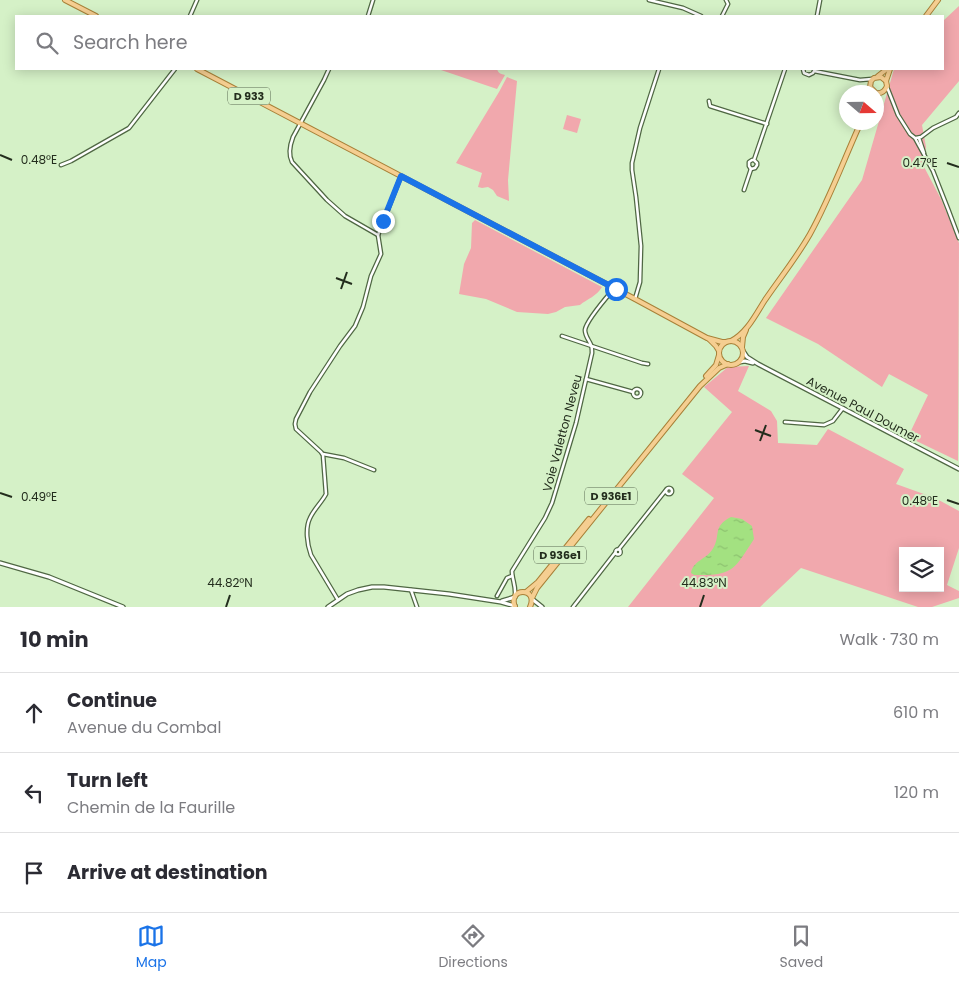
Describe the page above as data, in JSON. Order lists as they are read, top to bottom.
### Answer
{
  "streets": {
    "main road": ["D 933", "D 936E1", "D 936e1"],
    "street": ["Avenue Paul Doumer", "Voie Valetton Neveu"]
  },
  "crossings": [
    ["D 933", "D 936E1"],
    ["D 936E1", "D 936e1"]
  ],
  "north": "right",
  "page": {
    "search": "Search here",
    "heading": ["10 min", "Walk · 730 m"],
    "list": [
      ["Continue", "Avenue du Combal", "610 m"],
      ["Turn left", "Chemin de la Faurille", "120 m"],
      "Arrive at destination"
    ],
    "nav": ["Map", "Directions", "Saved"]
  },
  "coordinates": [
    "0.48°E",
    "0.47°E",
    "0.49°E",
    "44.82°N",
    "44.83°N"
  ]
}
